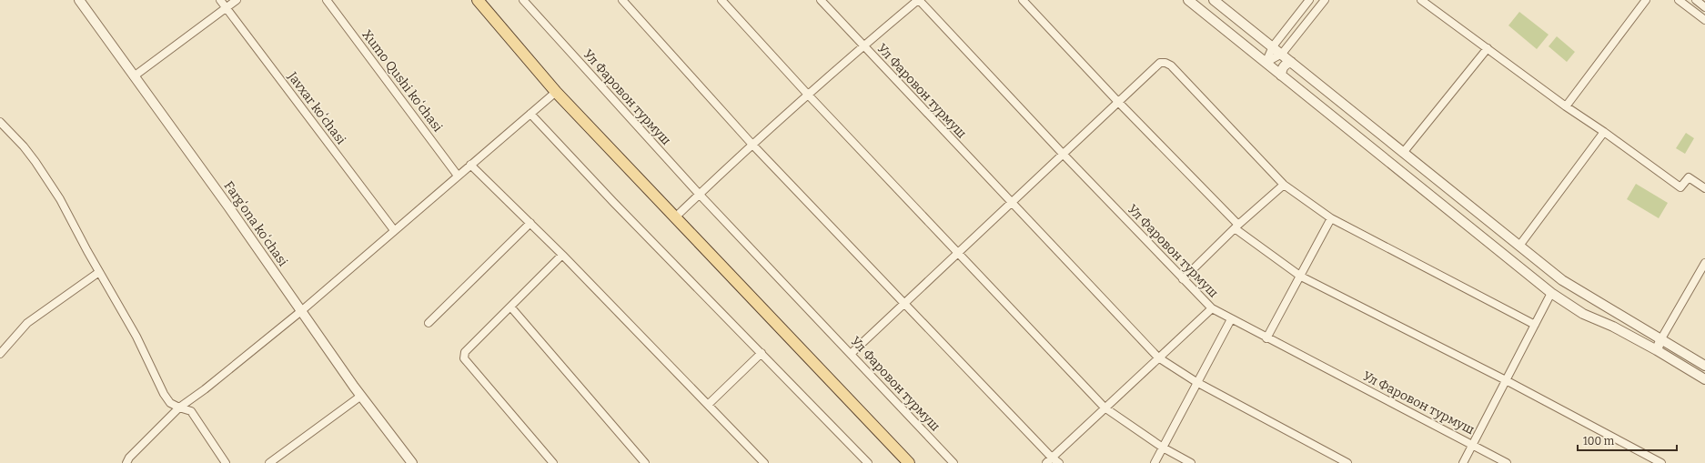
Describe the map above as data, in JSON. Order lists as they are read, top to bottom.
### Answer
{
  "streets": {
    "street": [
      "Xumo Qushi koʻchasi",
      "Ул Фаровон турмуш",
      "Javxar koʻchasi",
      "Fargʻona koʻchasi"
    ]
  },
  "scale_bar": "100 m"
}
